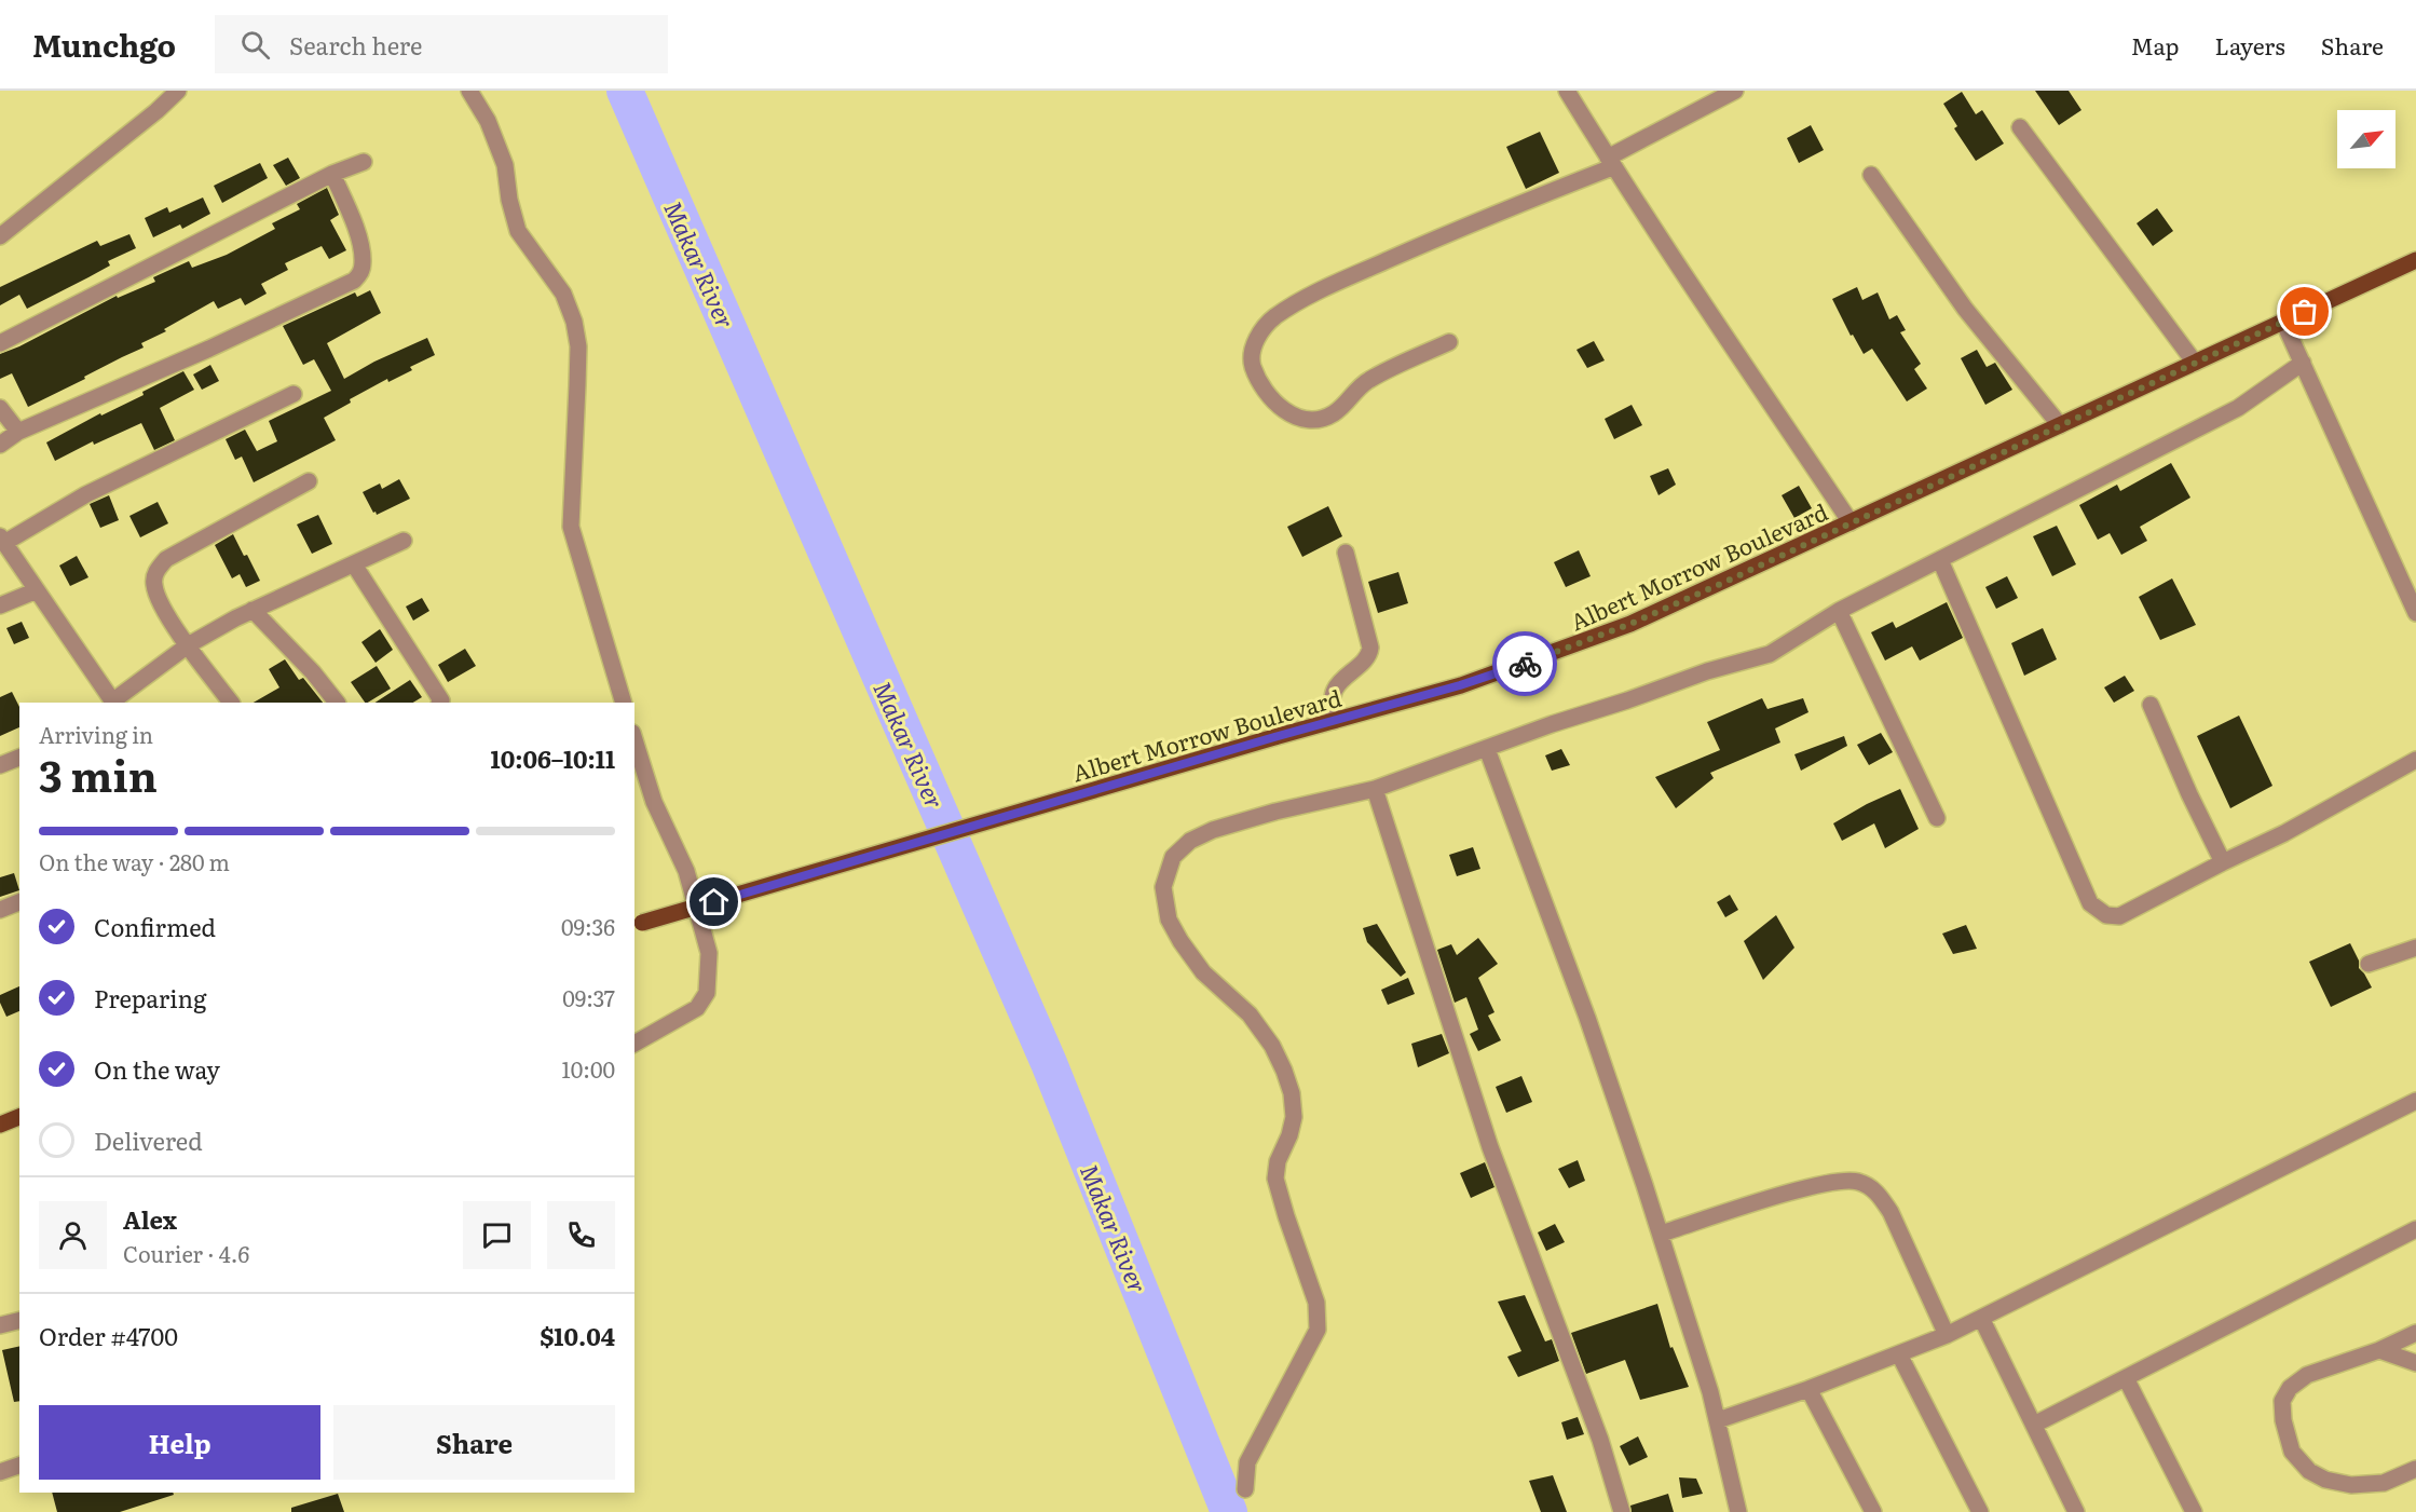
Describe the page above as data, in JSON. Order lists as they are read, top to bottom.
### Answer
{
  "streets": {
    "main road": ["Albert Morrow Boulevard"]
  },
  "water": ["Makar River"],
  "north": "top right",
  "page": {
    "header": "Munchgo",
    "search": "Search here",
    "nav": ["Map", "Layers", "Share"],
    "heading": ["3 min", "Arriving in", "10:06–10:11"],
    "panel": [
      "Alex",
      "Courier · 4.6",
      "Order #4700",
      "$10.04"
    ],
    "bar": "On the way · 280 m",
    "list": [
      ["Confirmed", "09:36"],
      ["Preparing", "09:37"],
      ["On the way", "10:00"],
      "Delivered"
    ],
    "buttons": ["Help", "Share"]
  }
}
